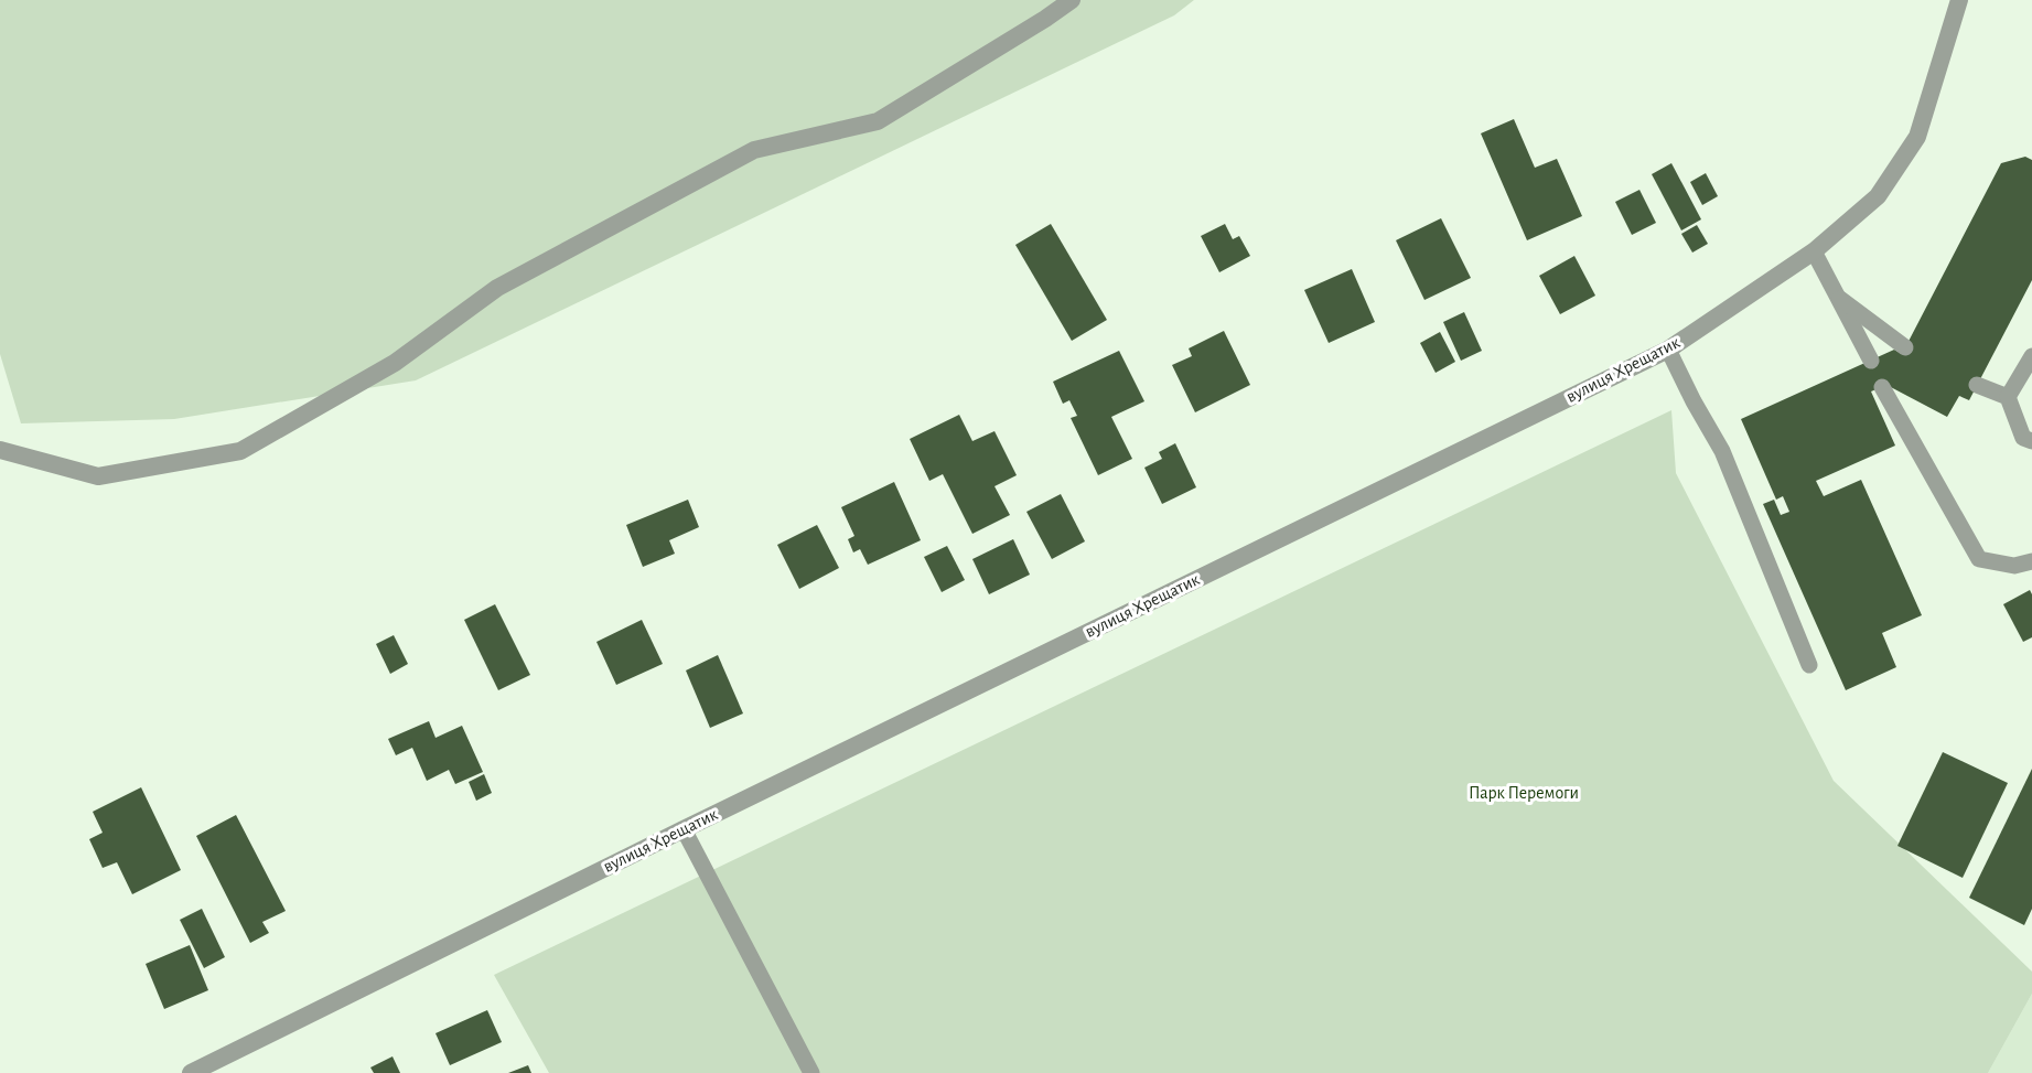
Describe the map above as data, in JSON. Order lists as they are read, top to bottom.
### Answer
{
  "streets": {
    "street": ["вулиця Хрещатик"]
  },
  "parks": ["Парк Перемоги"]
}
